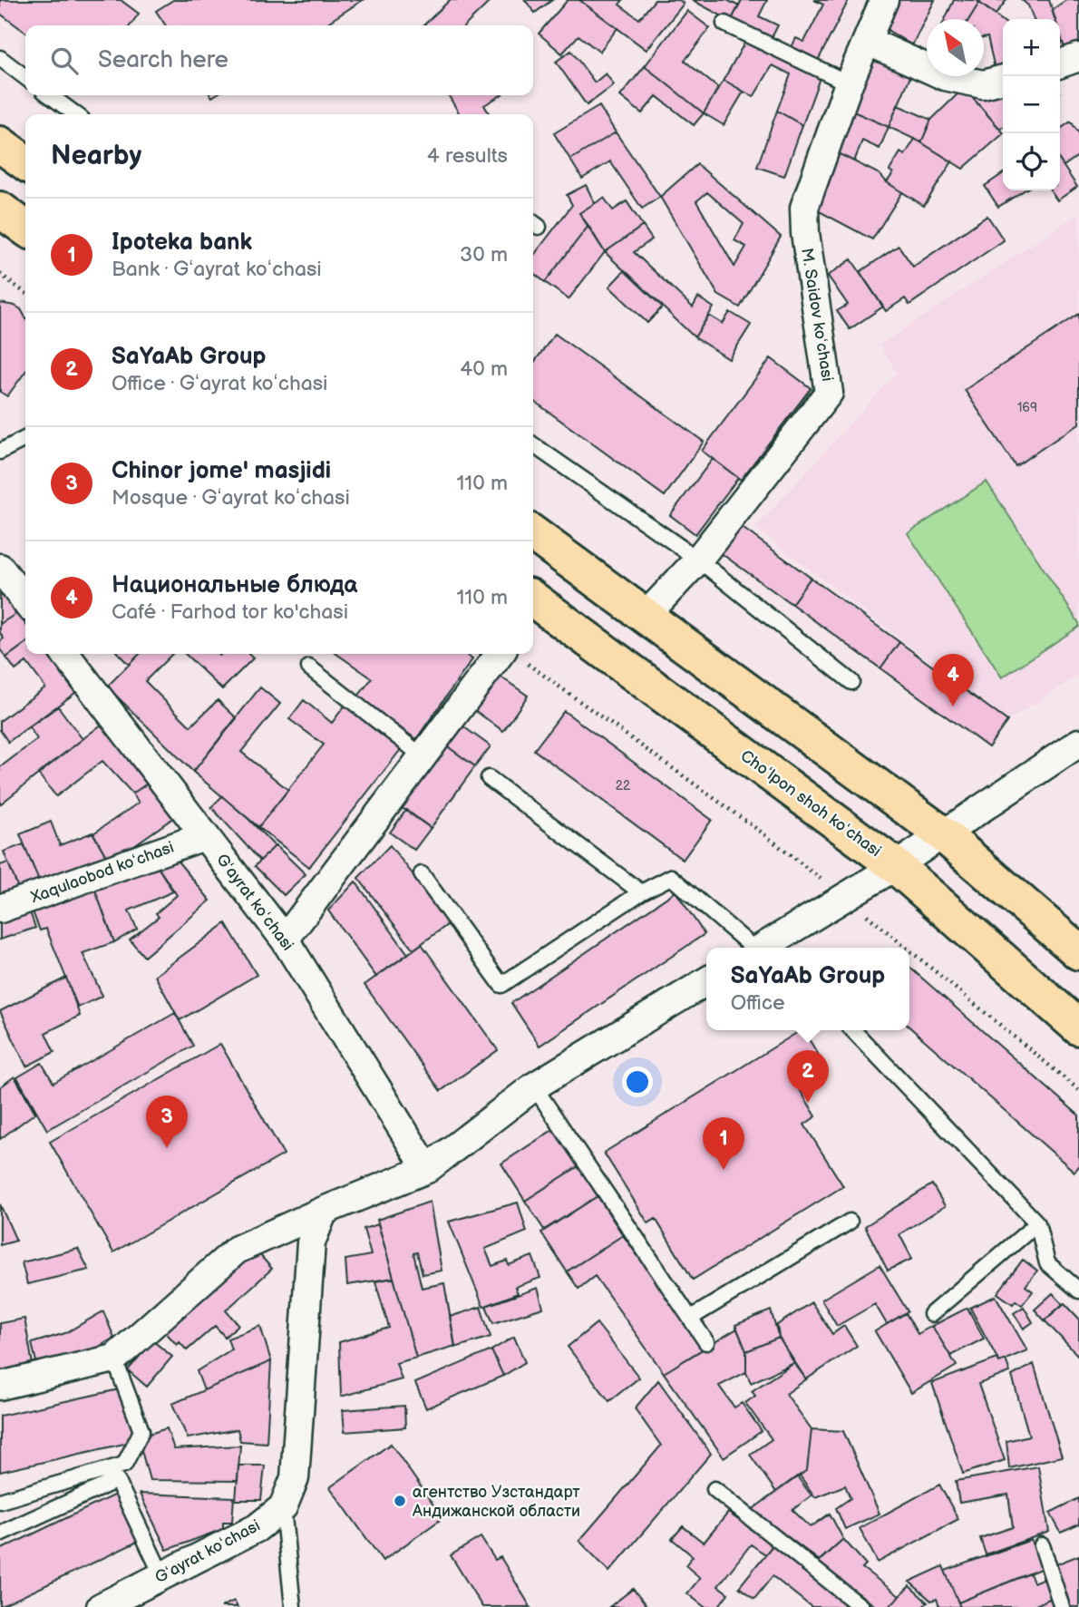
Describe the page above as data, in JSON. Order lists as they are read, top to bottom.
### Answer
{
  "streets": {
    "main road": ["Choʻlpon shoh koʻchasi"],
    "street": ["M. Saidov koʻchasi", "Xaqulaobod koʻchasi", "Gʻayrat koʻchasi"]
  },
  "crossings": [
    ["Xaqulaobod koʻchasi", "Gʻayrat koʻchasi"]
  ],
  "places": ["агентство Узстандарт Андижанской области"],
  "house_numbers": ["169", "22"],
  "north": "top left",
  "page": {
    "map_buttons": ["+", "−"],
    "search": "Search here",
    "heading": ["Nearby", "4 results"],
    "list": [
      {
        "mark": "1",
        "name": "Ipoteka bank",
        "note": "Bank · Gʻayrat koʻchasi",
        "value": "30 m"
      },
      {
        "mark": "2",
        "name": "SaYaAb Group",
        "note": "Office · Gʻayrat koʻchasi",
        "value": "40 m"
      },
      {
        "mark": "3",
        "name": "Chinor jome' masjidi",
        "note": "Mosque · Gʻayrat koʻchasi",
        "value": "110 m"
      },
      {
        "mark": "4",
        "name": "Национальные блюда",
        "note": "Café · Farhod tor ko'chasi",
        "value": "110 m"
      }
    ],
    "pins": [
      "4",
      "2",
      "3",
      "1"
    ],
    "popup": ["SaYaAb Group", "Office"]
  }
}
